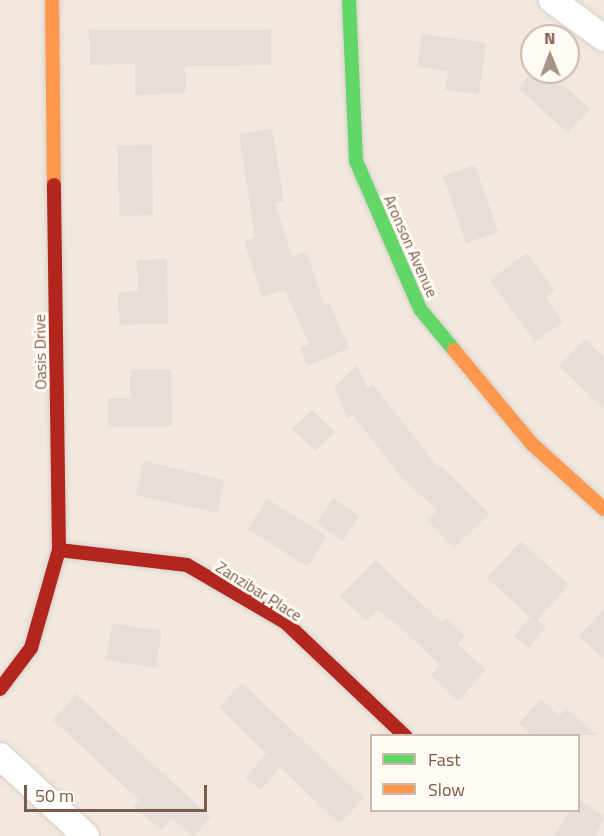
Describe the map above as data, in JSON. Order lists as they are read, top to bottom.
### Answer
{
  "streets": {
    "street": ["Aronson Avenue", "Oasis Drive", "Zanzibar Place"]
  },
  "crossings": [
    ["Oasis Drive", "Zanzibar Place"]
  ],
  "legend": ["Fast", "Slow"],
  "scale_bar": "50 m",
  "north": "top"
}
